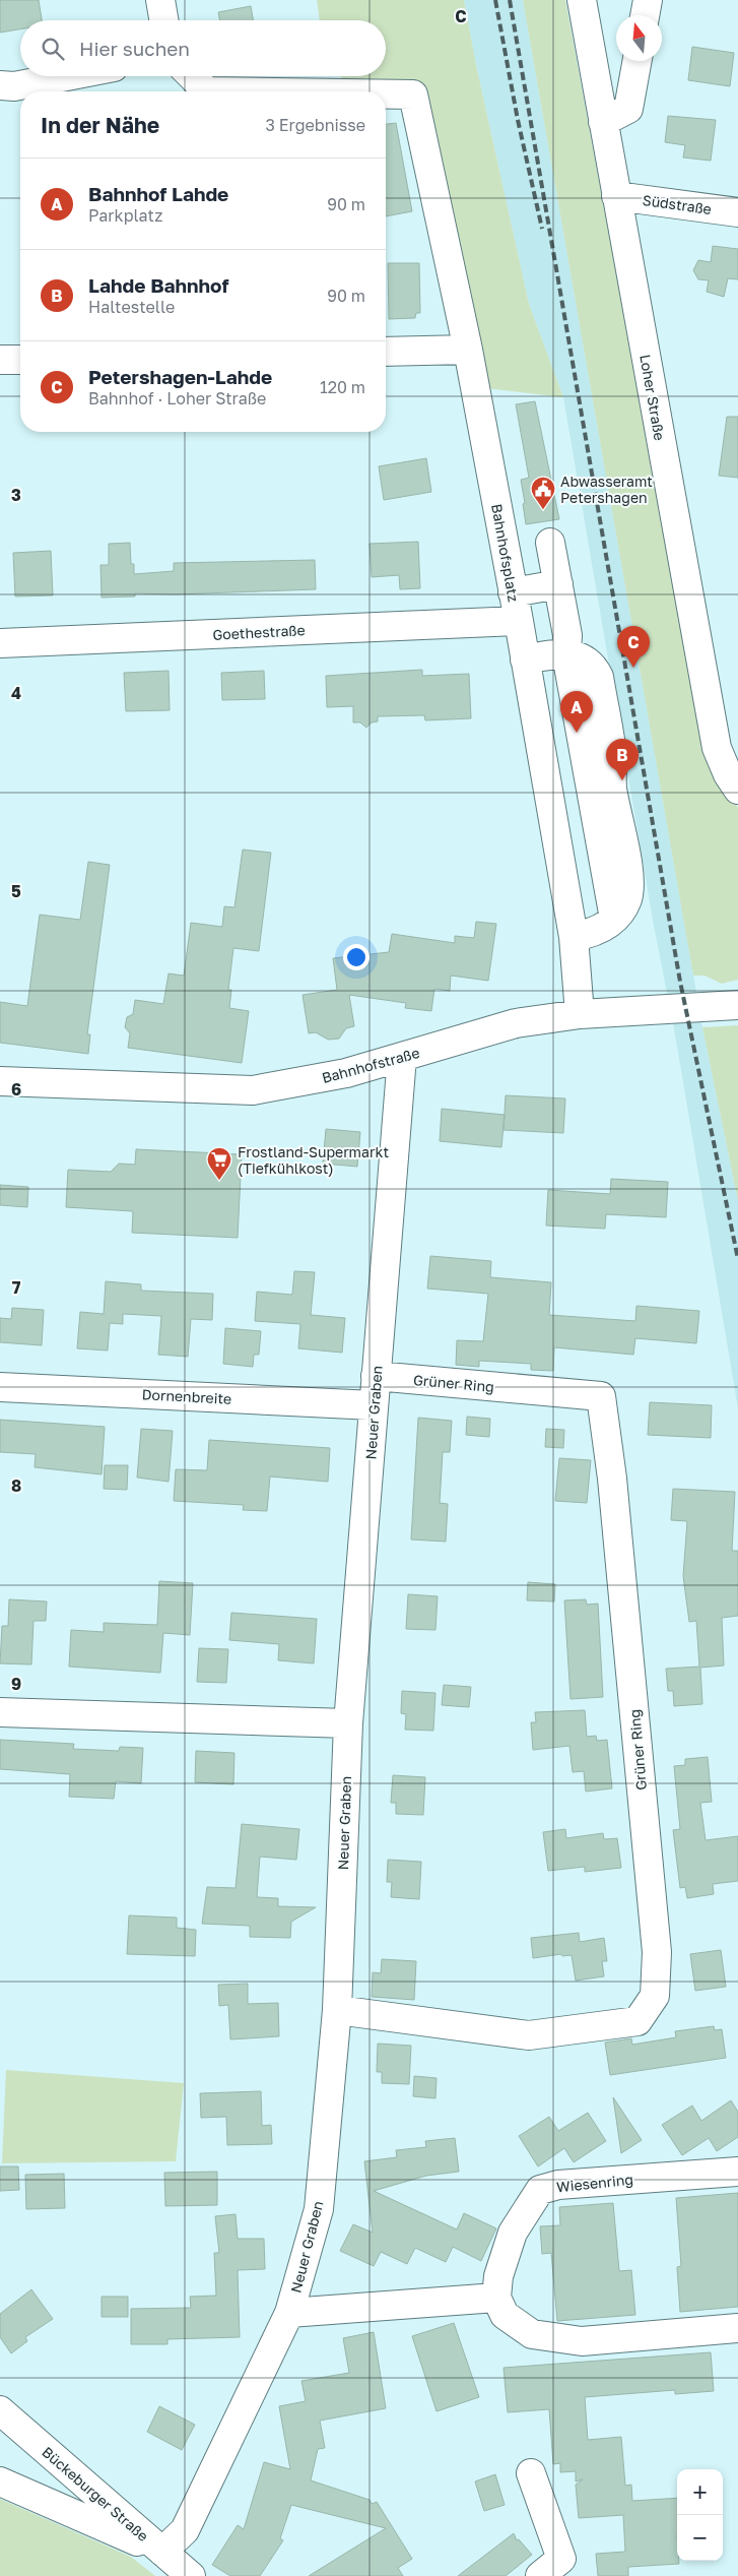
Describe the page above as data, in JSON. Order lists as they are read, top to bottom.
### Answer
{
  "streets": {
    "street": [
      "Südstraße",
      "Loher Straße",
      "Bahnhofsplatz",
      "Goethestraße",
      "Bahnhofstraße",
      "Grüner Ring",
      "Dornenbreite",
      "Neuer Graben",
      "Wiesenring",
      "Bückeburger Straße"
    ]
  },
  "crossings": [
    ["Südstraße", "Loher Straße"],
    ["Bahnhofsplatz", "Goethestraße"],
    ["Bahnhofsplatz", "Bahnhofstraße"],
    ["Bahnhofstraße", "Neuer Graben"],
    ["Grüner Ring", "Neuer Graben"],
    ["Dornenbreite", "Neuer Graben"],
    ["Neuer Graben", "Bückeburger Straße"]
  ],
  "places": {
    "public building": ["Abwasseramt Petershagen"],
    "supermarket": ["Frostland-Supermarkt (Tiefkühlkost)"]
  },
  "north": "top",
  "page": {
    "search": "Hier suchen",
    "heading": ["In der Nähe", "3 Ergebnisse"],
    "list": [
      {
        "mark": "A",
        "name": "Bahnhof Lahde",
        "note": "Parkplatz",
        "value": "90 m"
      },
      {
        "mark": "B",
        "name": "Lahde Bahnhof",
        "note": "Haltestelle",
        "value": "90 m"
      },
      {
        "mark": "C",
        "name": "Petershagen-Lahde",
        "note": "Bahnhof · Loher Straße",
        "value": "120 m"
      }
    ],
    "pins": ["C", "A", "B"],
    "map_buttons": ["+", "−"]
  },
  "grid": {
    "columns": ["C"],
    "rows": [
      "3",
      "4",
      "5",
      "6",
      "7",
      "8",
      "9"
    ]
  }
}
